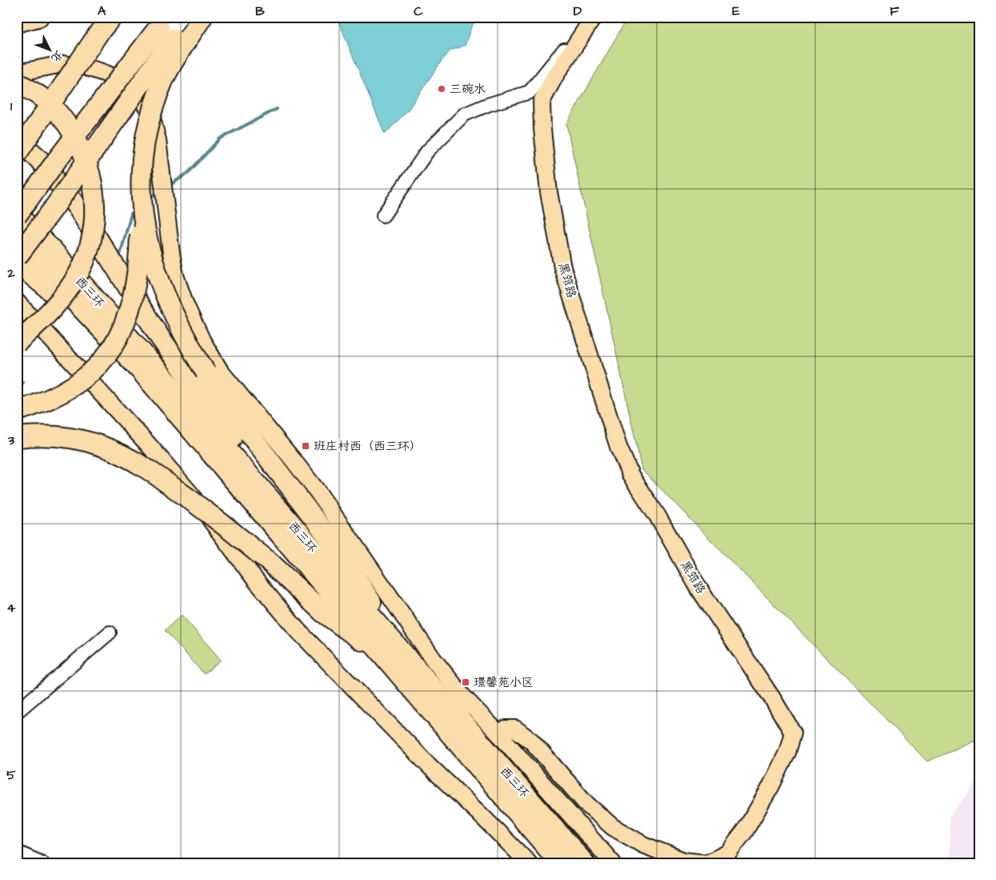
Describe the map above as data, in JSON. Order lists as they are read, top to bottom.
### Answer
{
  "streets": {
    "highway": ["西三环"],
    "main road": ["黑筇路"]
  },
  "places": {
    "other": ["三碗水"],
    "transit": ["班庄村西（西三环）", "璟馨苑小区"]
  },
  "north": "bottom right",
  "grid": {
    "columns": [
      "A",
      "B",
      "C",
      "D",
      "E",
      "F"
    ],
    "rows": [
      "1",
      "2",
      "3",
      "4",
      "5"
    ]
  }
}
